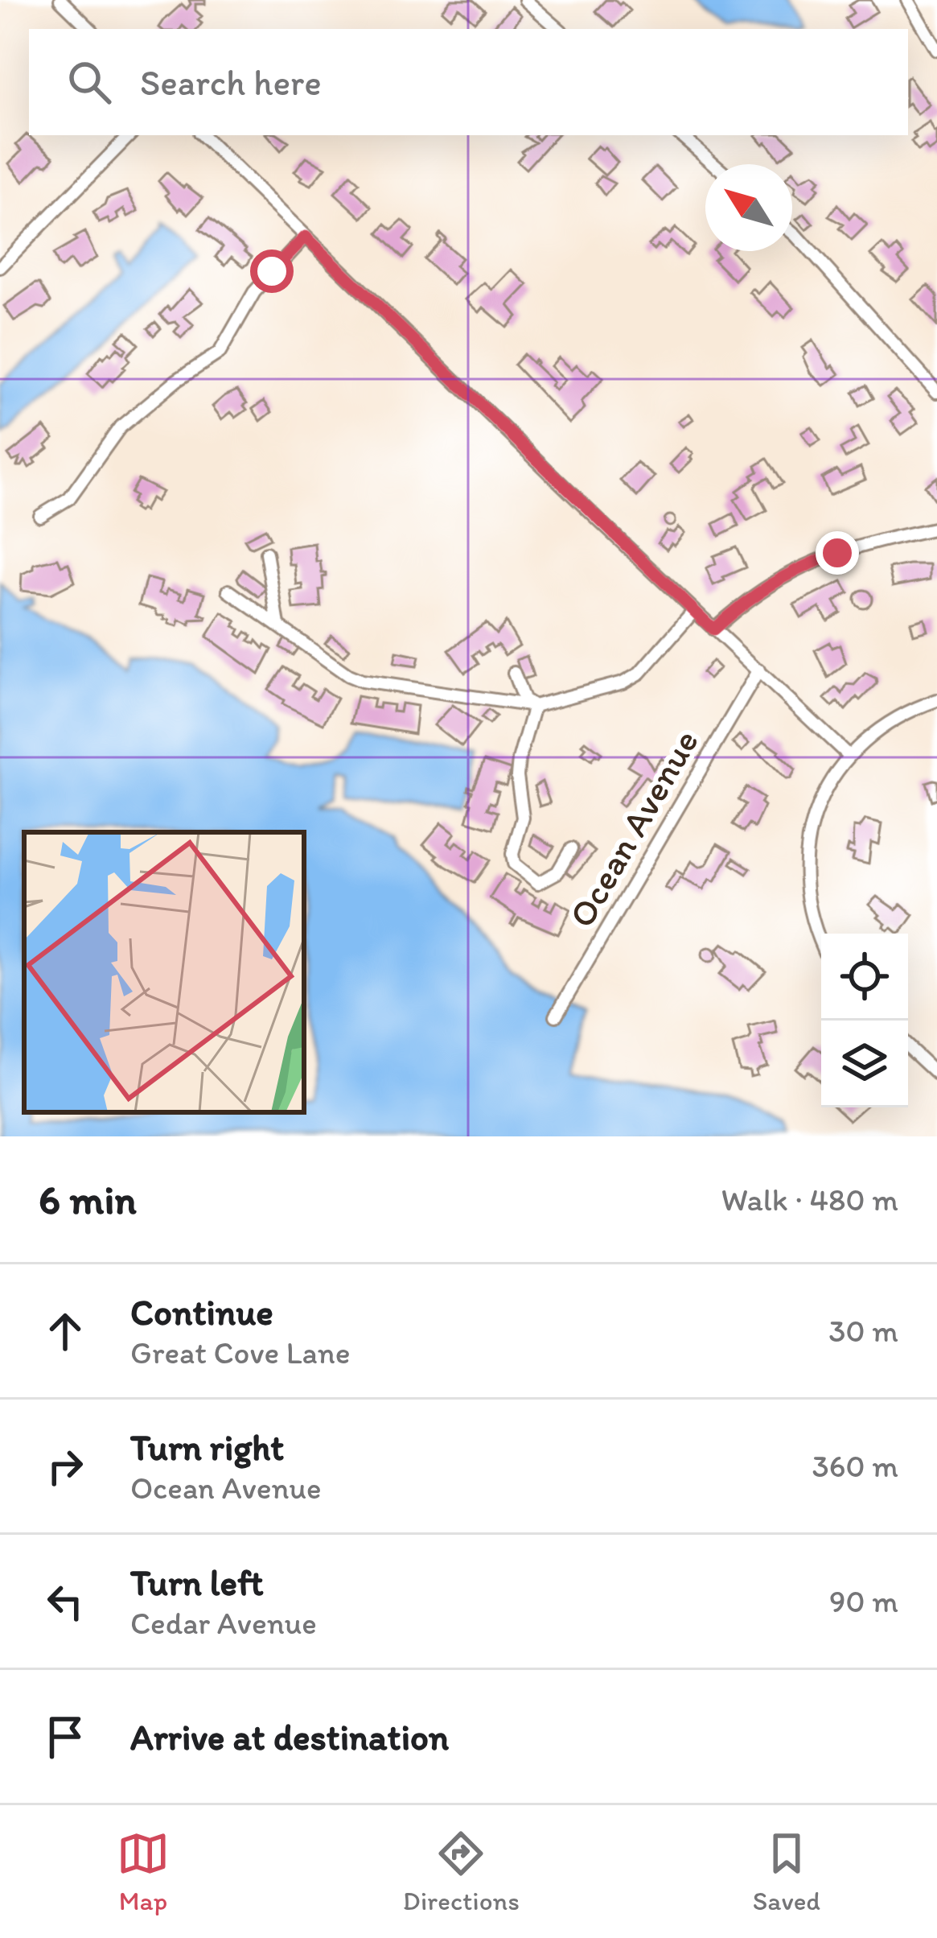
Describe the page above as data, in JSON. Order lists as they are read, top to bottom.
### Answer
{
  "streets": {
    "street": ["Ocean Avenue"]
  },
  "north": "top left",
  "page": {
    "search": "Search here",
    "heading": ["6 min", "Walk · 480 m"],
    "list": [
      ["Continue", "Great Cove Lane", "30 m"],
      ["Turn right", "Ocean Avenue", "360 m"],
      ["Turn left", "Cedar Avenue", "90 m"],
      "Arrive at destination"
    ],
    "nav": ["Map", "Directions", "Saved"]
  }
}
